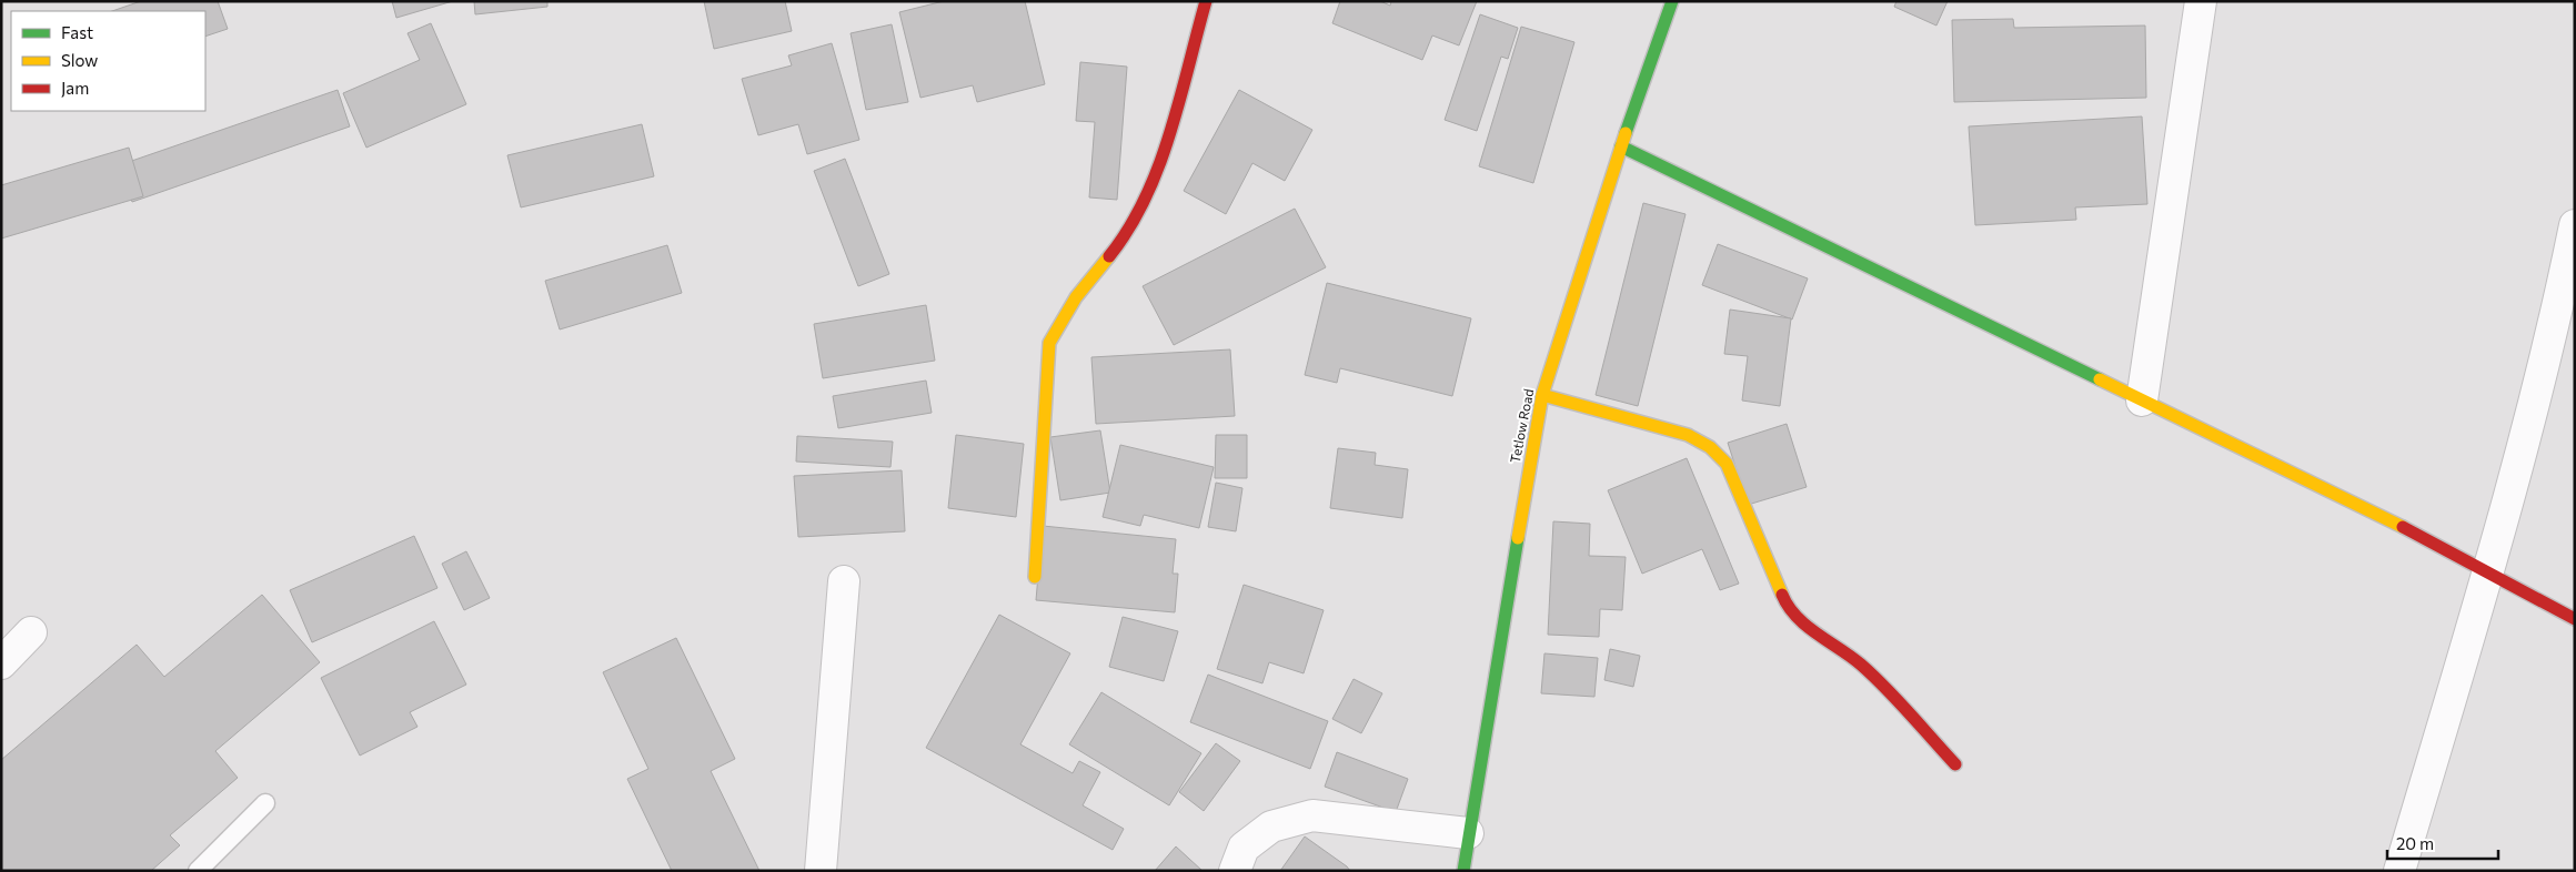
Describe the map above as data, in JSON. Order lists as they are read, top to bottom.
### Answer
{
  "streets": {
    "street": ["Tetlow Road"]
  },
  "legend": ["Fast", "Slow", "Jam"],
  "scale_bar": "20 m"
}
